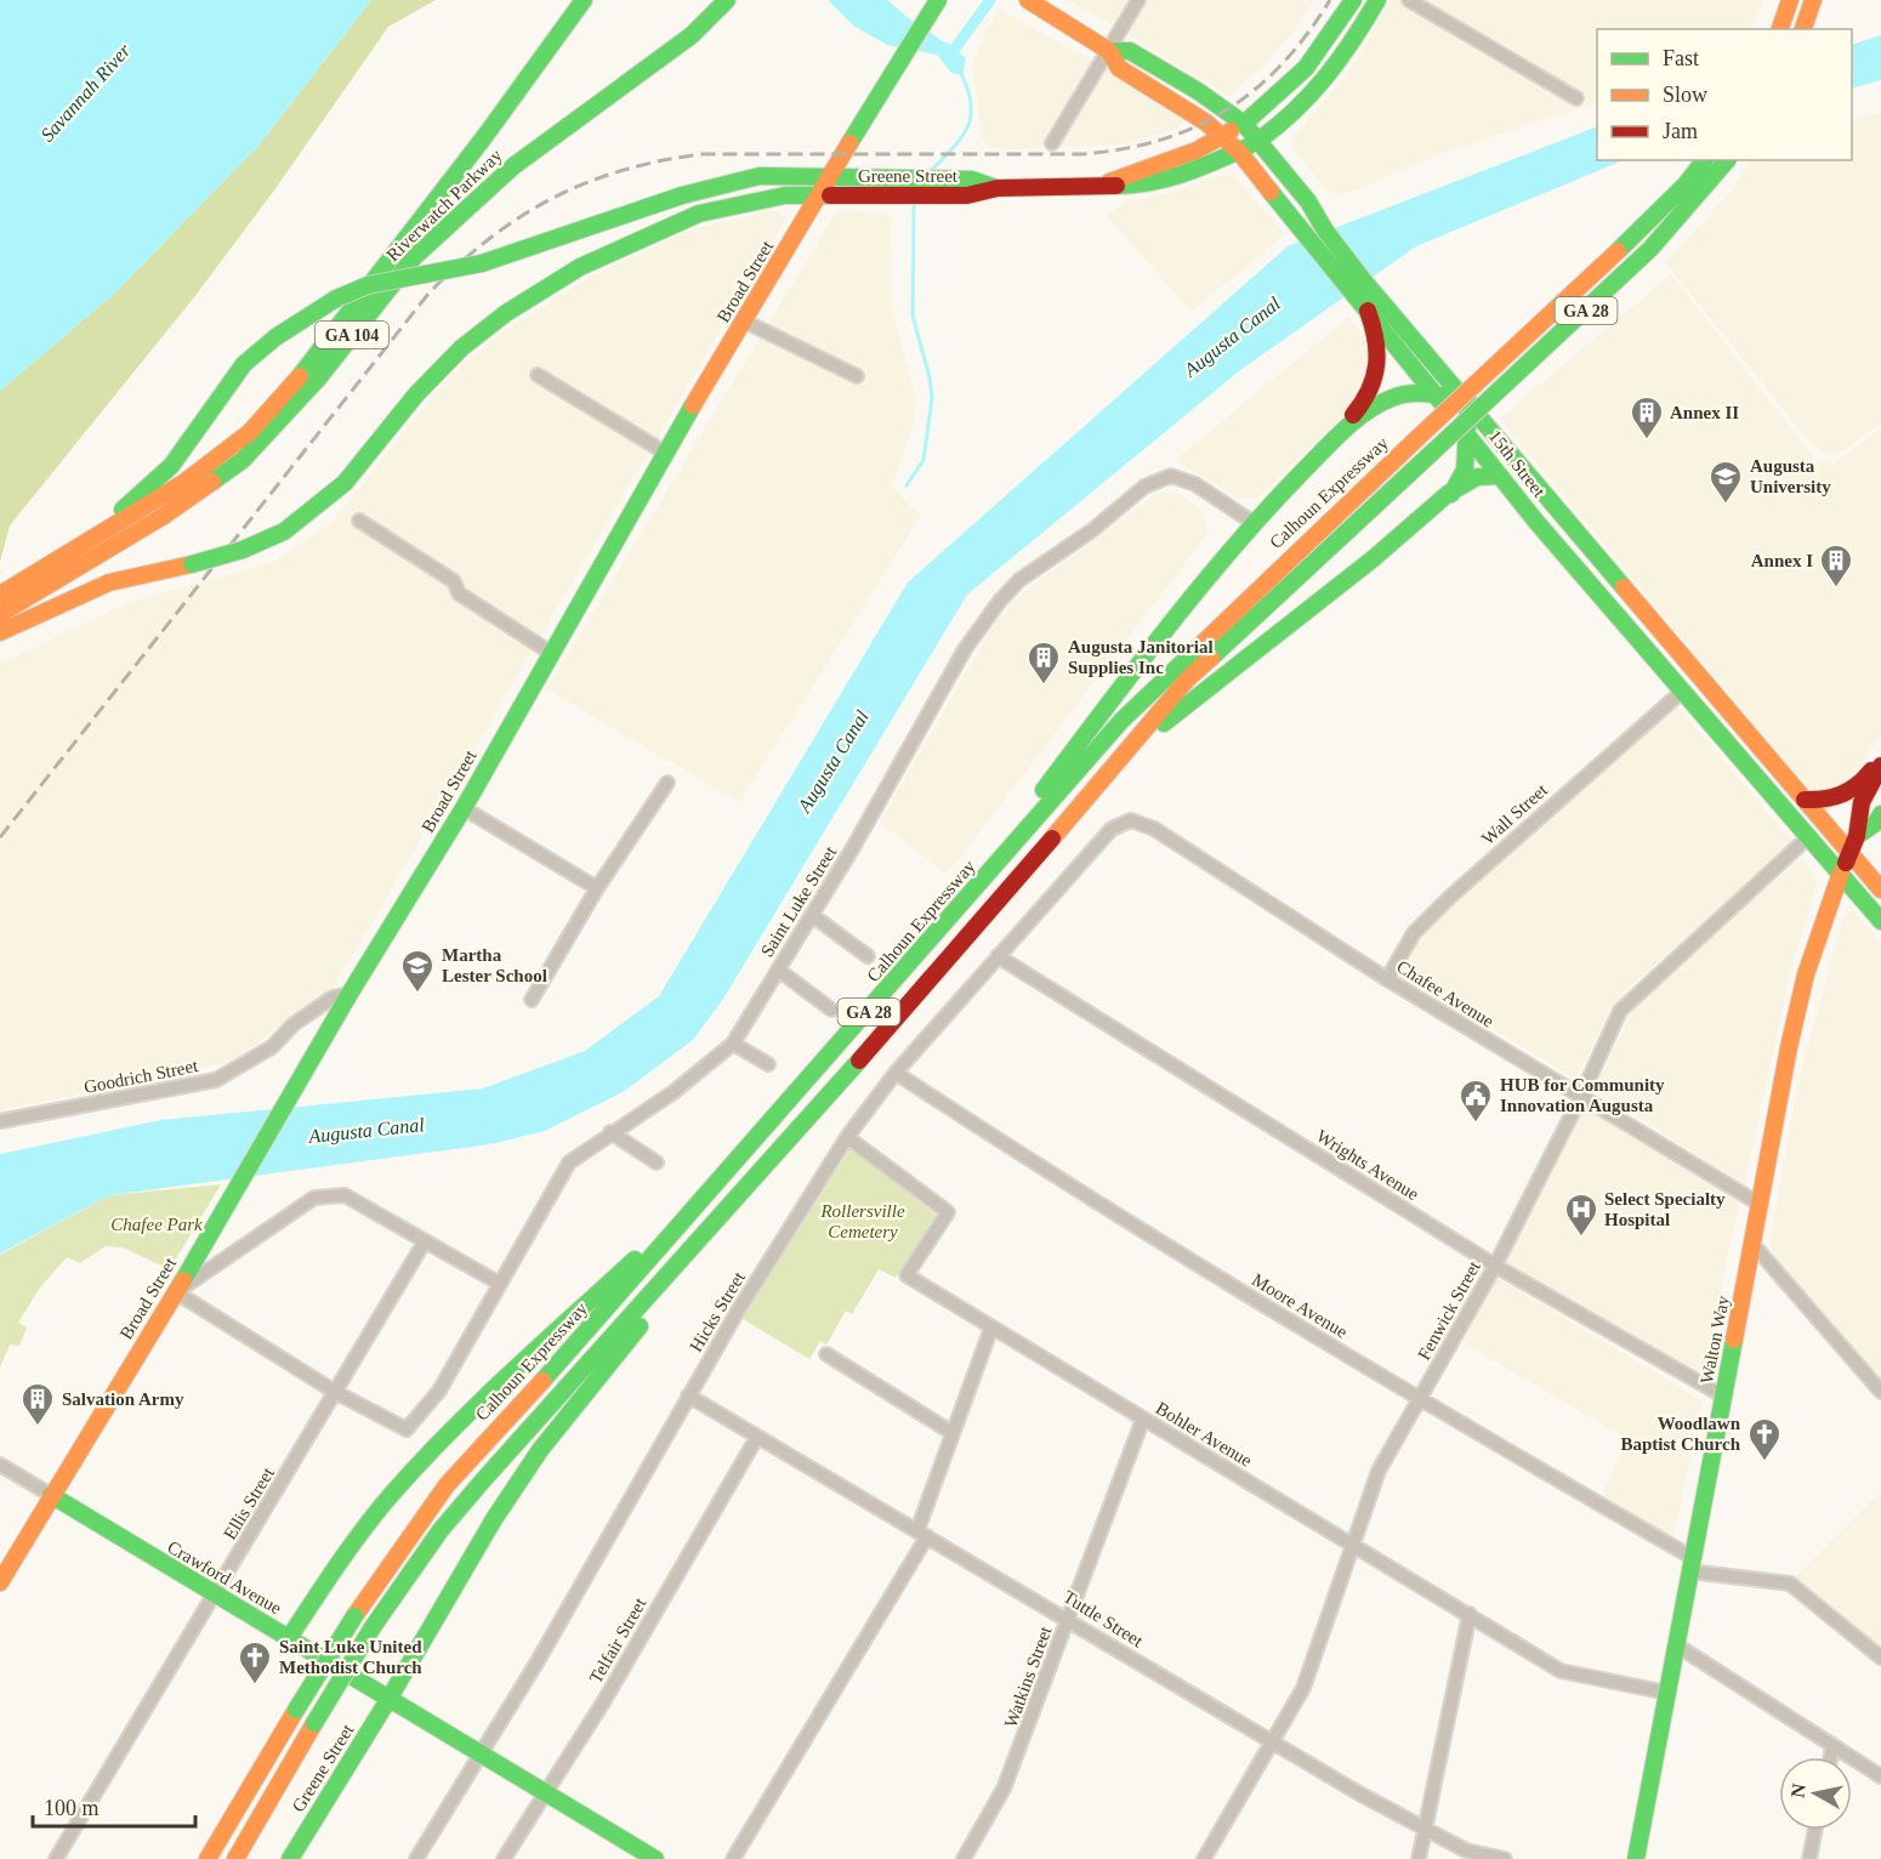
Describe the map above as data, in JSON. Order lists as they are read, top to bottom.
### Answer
{
  "streets": {
    "main road": [
      "Greene Street",
      "Riverwatch Parkway",
      "Broad Street",
      "GA 28",
      "GA 104",
      "15th Street",
      "Calhoun Expressway",
      "Walton Way",
      "Crawford Avenue"
    ],
    "street": [
      "Wall Street",
      "Saint Luke Street",
      "Chafee Avenue",
      "Goodrich Street",
      "Wrights Avenue",
      "Moore Avenue",
      "Fenwick Street",
      "Hicks Street",
      "Bohler Avenue",
      "Ellis Street",
      "Tuttle Street",
      "Telfair Street",
      "Watkins Street"
    ]
  },
  "crossings": [
    ["Greene Street", "Riverwatch Parkway"],
    ["Greene Street", "Broad Street"],
    ["Greene Street", "GA 28"],
    ["Greene Street", "15th Street"],
    ["Greene Street", "Crawford Avenue"],
    ["Broad Street", "Goodrich Street"],
    ["Broad Street", "Crawford Avenue"],
    ["15th Street", "Wall Street"],
    ["15th Street", "Fenwick Street"],
    ["15th Street", "Walton Way"],
    ["Wall Street", "Chafee Avenue"],
    ["Saint Luke Street", "Ellis Street"],
    ["Chafee Avenue", "Fenwick Street"],
    ["Chafee Avenue", "Hicks Street"],
    ["Chafee Avenue", "Walton Way"],
    ["Wrights Avenue", "Fenwick Street"],
    ["Wrights Avenue", "Hicks Street"],
    ["Wrights Avenue", "Walton Way"],
    ["Moore Avenue", "Fenwick Street"],
    ["Moore Avenue", "Hicks Street"],
    ["Moore Avenue", "Walton Way"],
    ["Fenwick Street", "Bohler Avenue"],
    ["Fenwick Street", "Tuttle Street"],
    ["Hicks Street", "Bohler Avenue"],
    ["Hicks Street", "Crawford Avenue"],
    ["Hicks Street", "Tuttle Street"],
    ["Walton Way", "Bohler Avenue"],
    ["Bohler Avenue", "Watkins Street"],
    ["Ellis Street", "Crawford Avenue"],
    ["Crawford Avenue", "Telfair Street"],
    ["Tuttle Street", "Telfair Street"],
    ["Tuttle Street", "Watkins Street"]
  ],
  "water": ["Savannah River", "Augusta Canal"],
  "parks": ["Rollersville Cemetery", "Chafee Park"],
  "places": {
    "building": [
      "Annex II",
      "Annex I",
      "Augusta Janitorial Supplies Inc",
      "Salvation Army"
    ],
    "school or university": ["Augusta University", "Martha Lester School"],
    "public building": ["HUB for Community Innovation Augusta"],
    "hospital": ["Select Specialty Hospital"],
    "church": ["Woodlawn Baptist Church", "Saint Luke United Methodist Church"]
  },
  "legend": ["Fast", "Slow", "Jam"],
  "scale_bar": "100 m",
  "north": "left"
}
